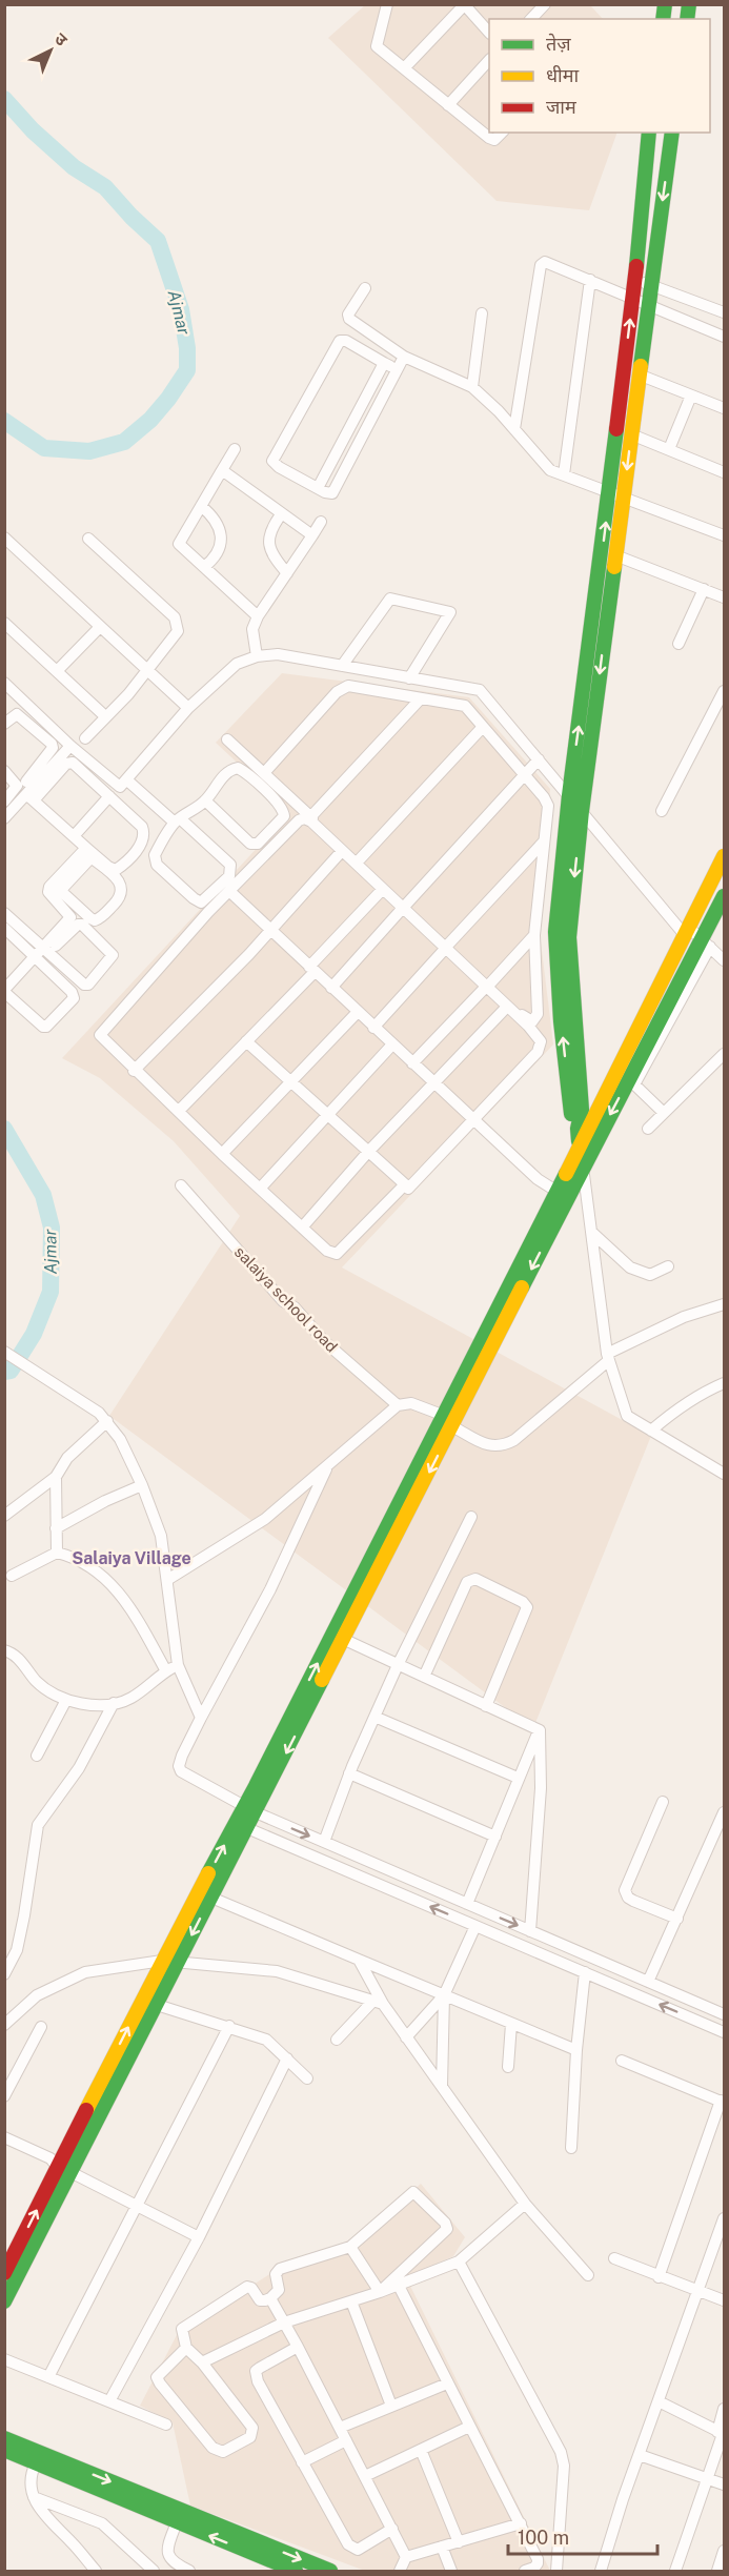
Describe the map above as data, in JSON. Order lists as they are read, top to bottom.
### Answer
{
  "streets": {
    "street": ["salaiya school road"]
  },
  "districts": ["Salaiya Village"],
  "water": ["Ajmar"],
  "legend": ["तेज़", "धीमा", "जाम"],
  "scale_bar": "100 m",
  "north": "top right"
}
